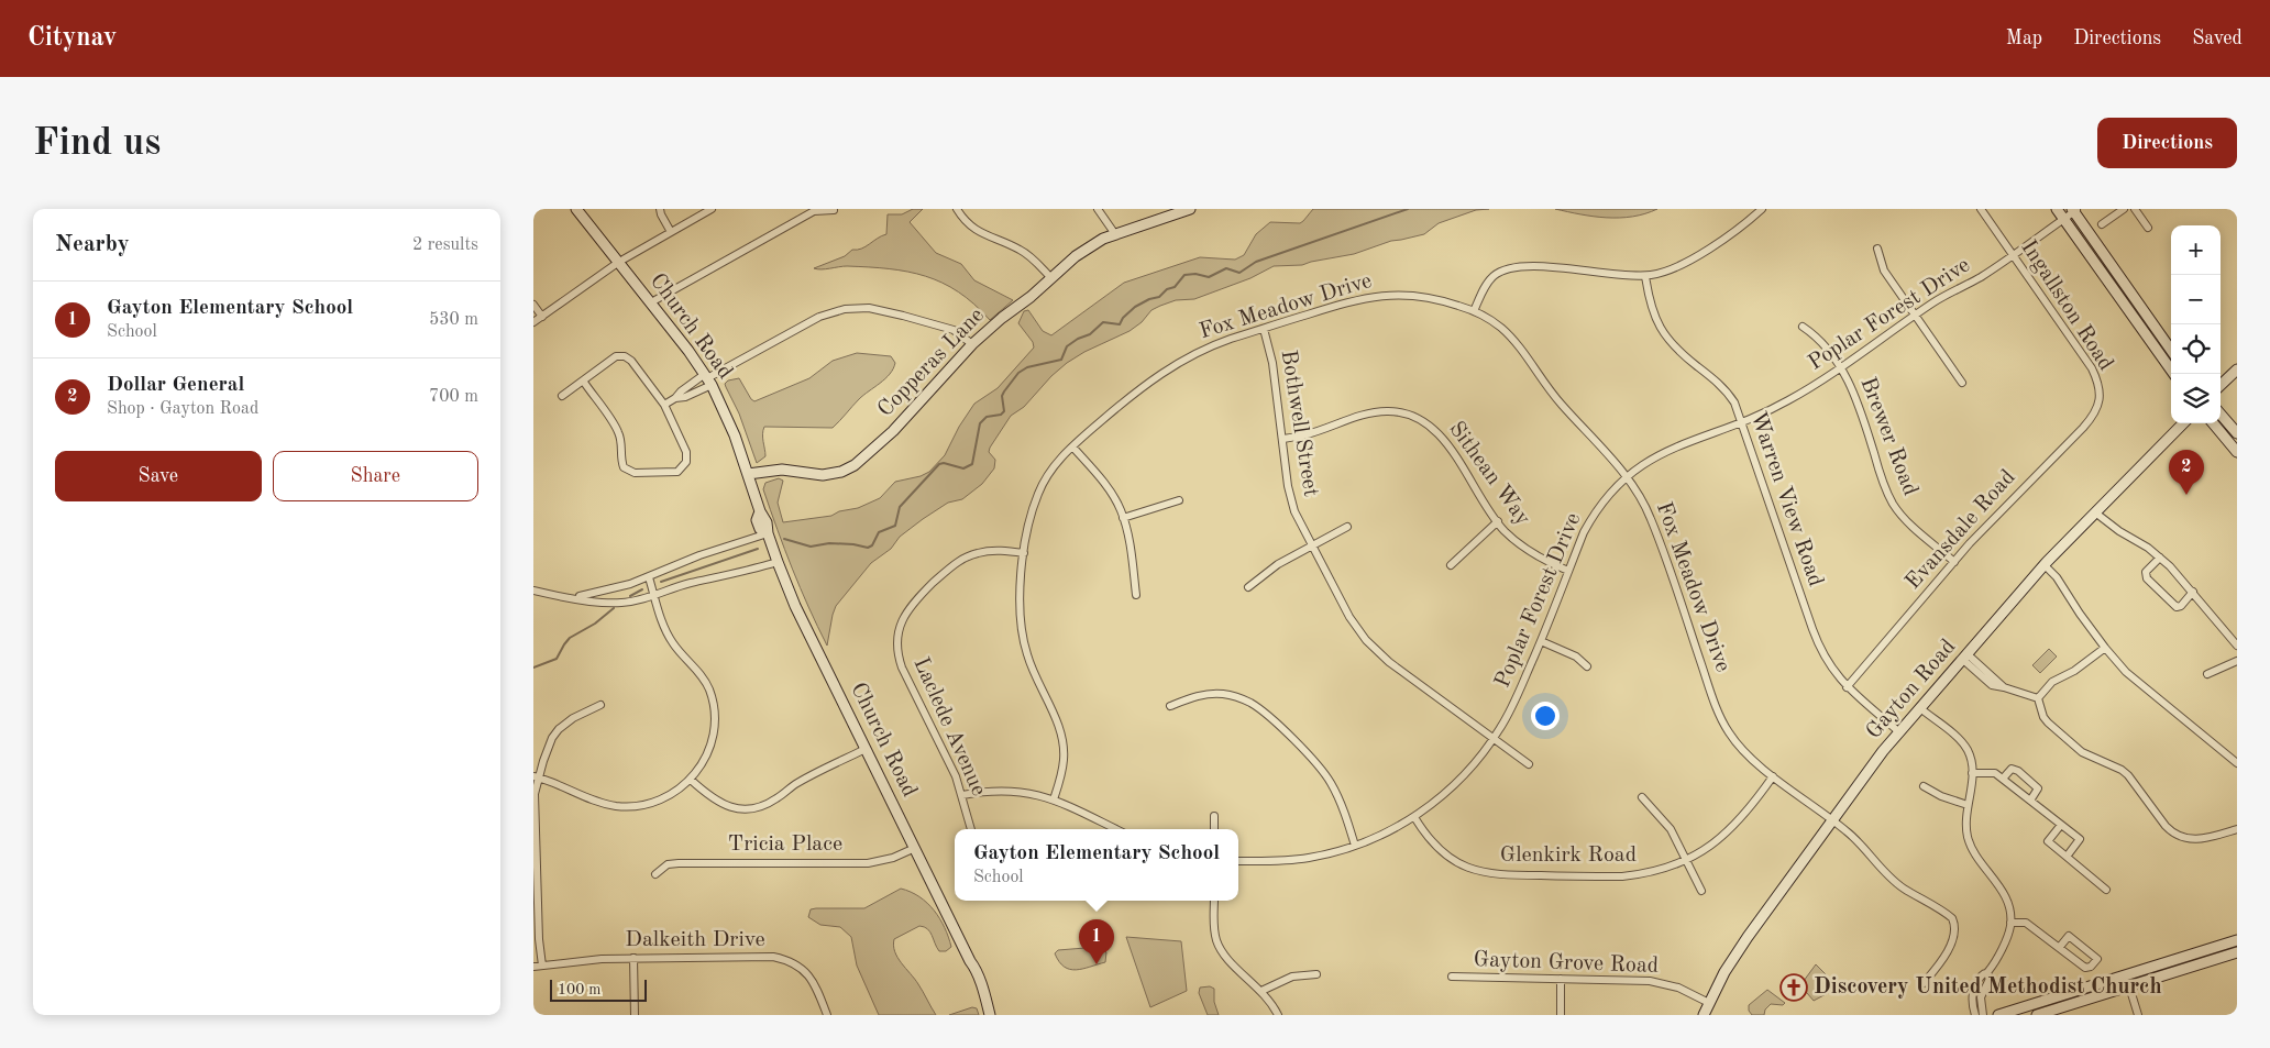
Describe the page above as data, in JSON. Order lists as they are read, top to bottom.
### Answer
{
  "streets": {
    "main road": ["Church Road", "Copperas Lane", "Gayton Road"],
    "street": [
      "Ingallston Road",
      "Fox Meadow Drive",
      "Poplar Forest Drive",
      "Bothwell Street",
      "Brewer Road",
      "Sithean Way",
      "Warren View Road",
      "Evansdale Road",
      "Laclede Avenue",
      "Tricia Place",
      "Glenkirk Road",
      "Dalkeith Drive",
      "Gayton Grove Road"
    ]
  },
  "crossings": [
    ["Ingallston Road", "Poplar Forest Drive"],
    ["Ingallston Road", "Evansdale Road"],
    ["Fox Meadow Drive", "Poplar Forest Drive"],
    ["Fox Meadow Drive", "Bothwell Street"],
    ["Fox Meadow Drive", "Gayton Road"],
    ["Fox Meadow Drive", "Laclede Avenue"],
    ["Fox Meadow Drive", "Glenkirk Road"],
    ["Poplar Forest Drive", "Bothwell Street"],
    ["Poplar Forest Drive", "Brewer Road"],
    ["Poplar Forest Drive", "Sithean Way"],
    ["Poplar Forest Drive", "Warren View Road"],
    ["Poplar Forest Drive", "Glenkirk Road"],
    ["Church Road", "Copperas Lane"],
    ["Church Road", "Tricia Place"],
    ["Bothwell Street", "Sithean Way"],
    ["Brewer Road", "Evansdale Road"],
    ["Warren View Road", "Evansdale Road"],
    ["Warren View Road", "Gayton Road"],
    ["Gayton Road", "Gayton Grove Road"]
  ],
  "places": {
    "church": ["Discovery United Methodist Church"]
  },
  "scale_bar": "100 m",
  "page": {
    "header": "Citynav",
    "nav": ["Map", "Directions", "Saved"],
    "buttons": [
      "Directions",
      ["Save", "Share"]
    ],
    "title": "Find us",
    "heading": ["Nearby", "2 results"],
    "map_buttons": ["+", "−"],
    "list": [
      {
        "mark": "1",
        "name": "Gayton Elementary School",
        "note": "School",
        "value": "530 m"
      },
      {
        "mark": "2",
        "name": "Dollar General",
        "note": "Shop · Gayton Road",
        "value": "700 m"
      }
    ],
    "pins": ["2", "1"],
    "popup": ["Gayton Elementary School", "School"],
    "scale": "100 m"
  }
}
